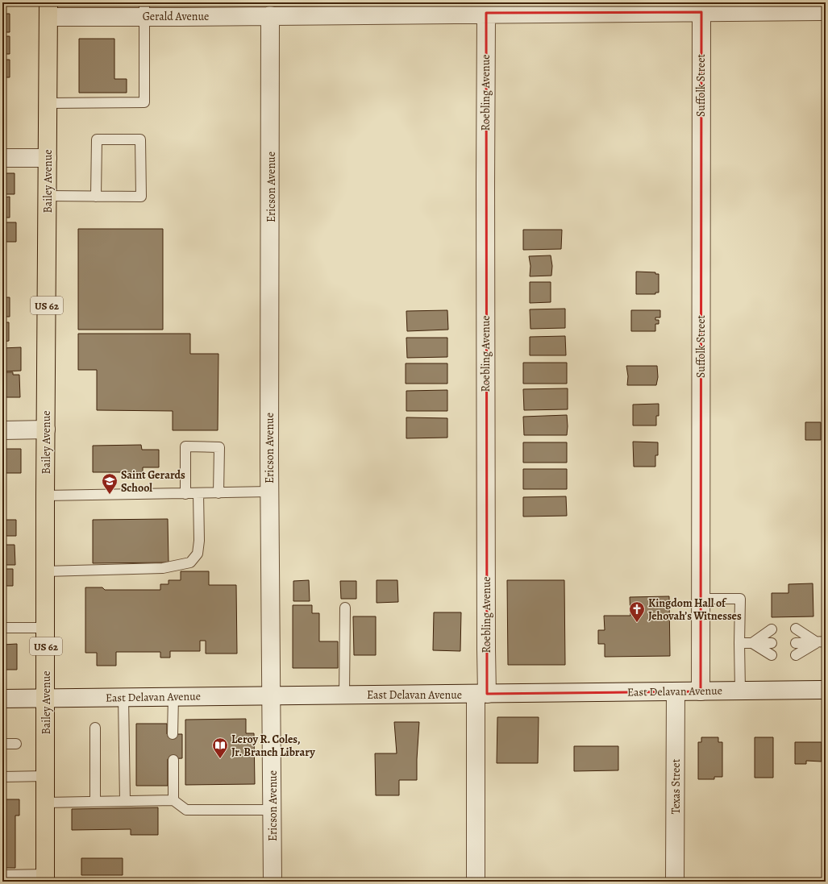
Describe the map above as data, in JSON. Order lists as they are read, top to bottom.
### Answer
{
  "streets": {
    "main road": ["Bailey Avenue", "US 62"],
    "street": [
      "Gerald Avenue",
      "Suffolk Street",
      "Roebling Avenue",
      "Ericson Avenue",
      "East Delavan Avenue",
      "Texas Street"
    ]
  },
  "crossings": [
    ["Gerald Avenue", "Suffolk Street"],
    ["Gerald Avenue", "Roebling Avenue"],
    ["Gerald Avenue", "Bailey Avenue"],
    ["Gerald Avenue", "Ericson Avenue"],
    ["Suffolk Street", "East Delavan Avenue"],
    ["Roebling Avenue", "East Delavan Avenue"],
    ["Bailey Avenue", "East Delavan Avenue"],
    ["Ericson Avenue", "East Delavan Avenue"],
    ["East Delavan Avenue", "Texas Street"]
  ],
  "places": {
    "school or university": ["Saint Gerards School"],
    "church": ["Kingdom Hall of Jehovah’s Witnesses"],
    "library": ["Leroy R. Coles, Jr. Branch Library"]
  }
}
